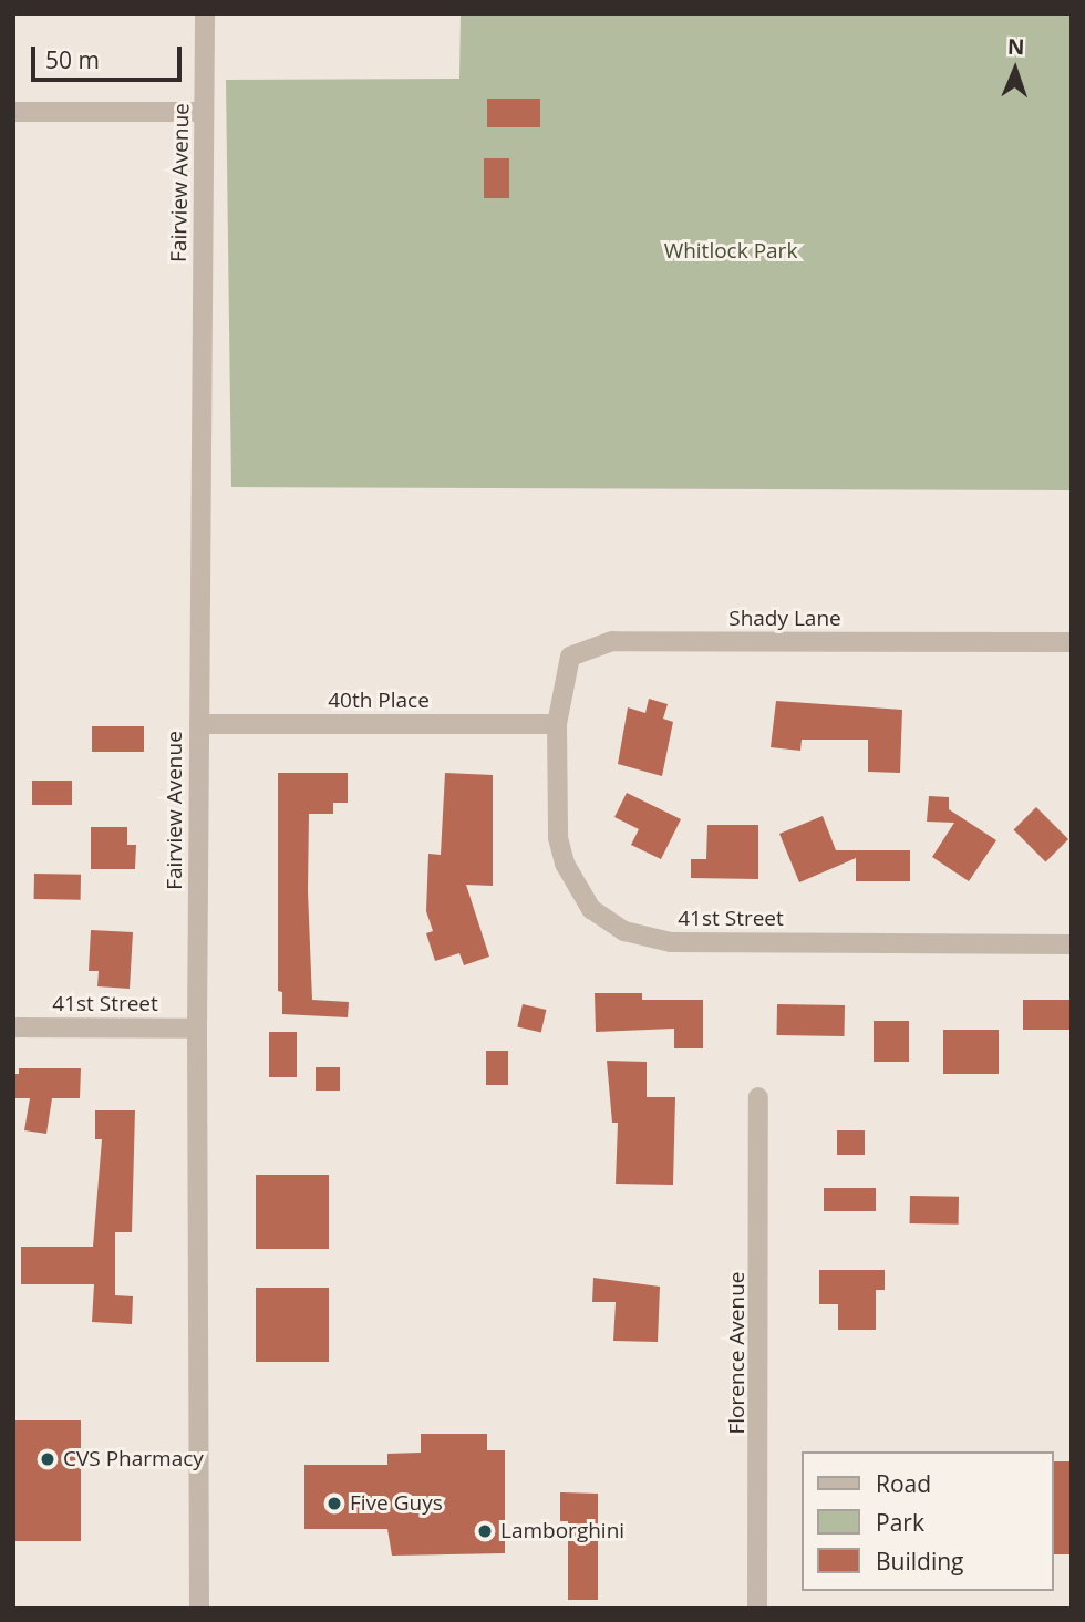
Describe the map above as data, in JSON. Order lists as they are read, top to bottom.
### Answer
{
  "streets": {
    "street": [
      "Fairview Avenue",
      "Shady Lane",
      "40th Place",
      "41st Street",
      "Florence Avenue"
    ]
  },
  "crossings": [
    ["Fairview Avenue", "40th Place"],
    ["Fairview Avenue", "41st Street"],
    ["Shady Lane", "40th Place"],
    ["Shady Lane", "41st Street"],
    ["40th Place", "41st Street"]
  ],
  "parks": ["Whitlock Park"],
  "places": ["CVS Pharmacy", "Five Guys", "Lamborghini"],
  "legend": ["Road", "Park", "Building"],
  "scale_bar": "50 m",
  "north": "top"
}
